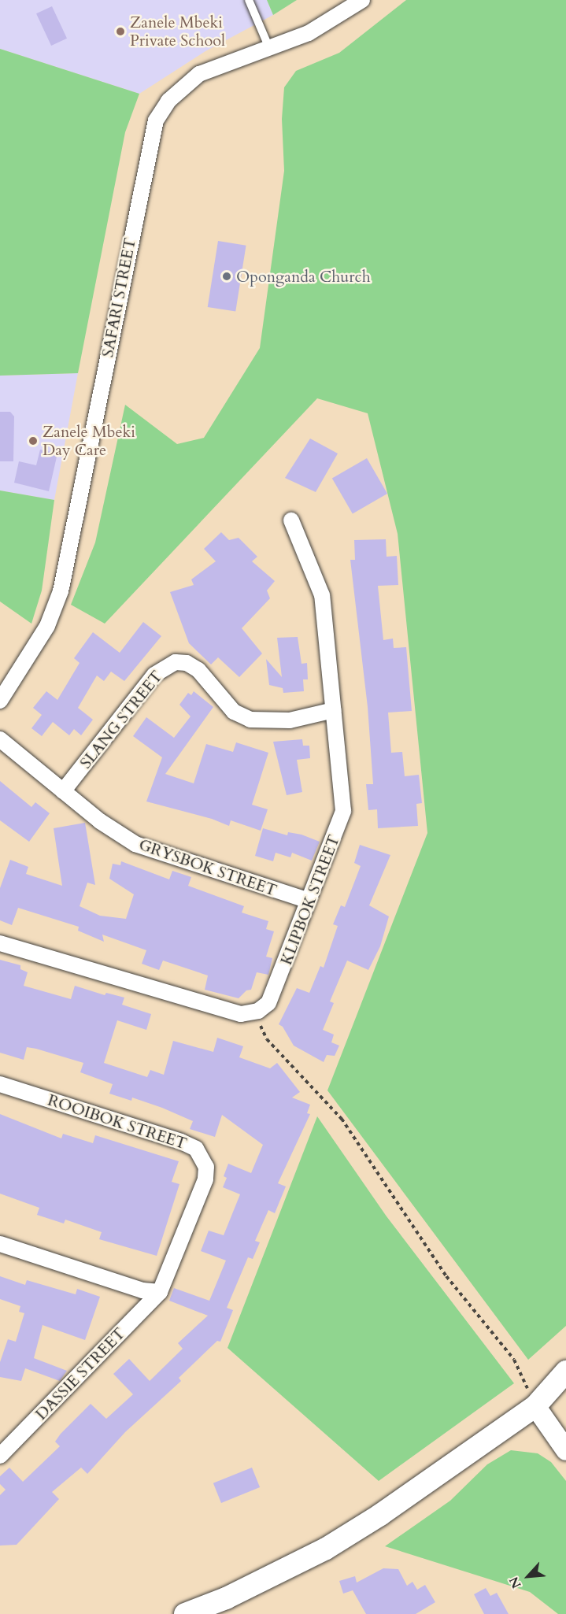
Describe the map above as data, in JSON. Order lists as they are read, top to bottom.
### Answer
{
  "streets": {
    "street": [
      "SAFARI STREET",
      "SLANG STREET",
      "GRYSBOK STREET",
      "KLIPBOK STREET",
      "ROOIBOK STREET",
      "DASSIE STREET"
    ]
  },
  "crossings": [
    ["SLANG STREET", "GRYSBOK STREET"],
    ["SLANG STREET", "KLIPBOK STREET"],
    ["GRYSBOK STREET", "KLIPBOK STREET"],
    ["ROOIBOK STREET", "DASSIE STREET"]
  ],
  "places": ["Zanele Mbeki Private School", "Oponganda Church", "Zanele Mbeki Day Care"],
  "north": "bottom left"
}
